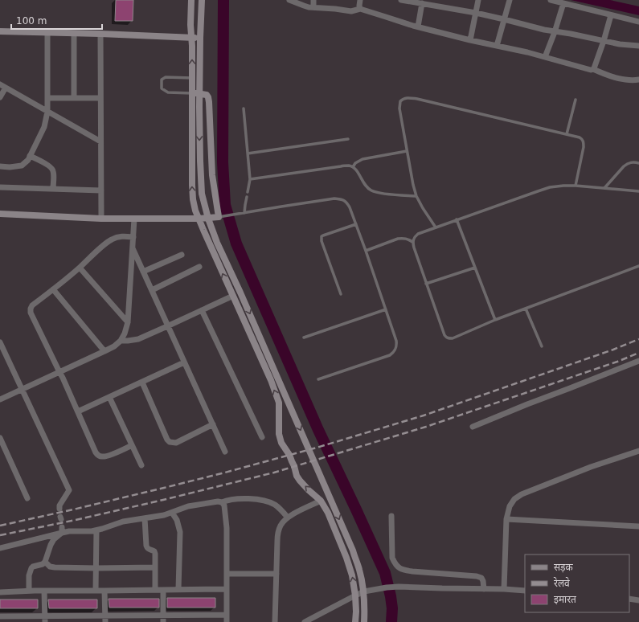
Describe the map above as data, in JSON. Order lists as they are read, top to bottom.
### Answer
{
  "legend": ["सड़क", "रेलवे", "इमारत"],
  "scale_bar": "100 m"
}
